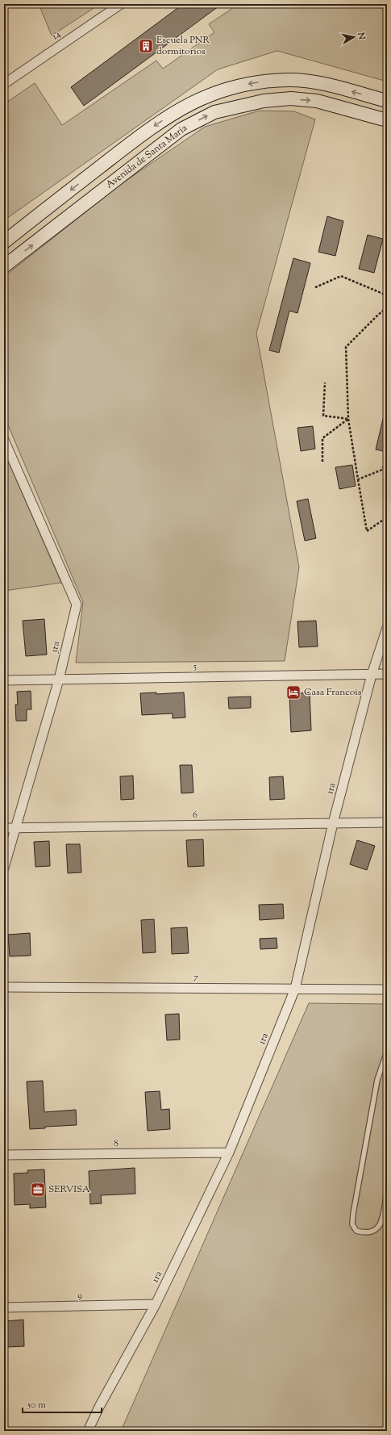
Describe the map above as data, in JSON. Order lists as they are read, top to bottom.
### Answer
{
  "streets": {
    "street": [
      "14",
      "Avenida de Santa María",
      "3ra",
      "5",
      "1ra",
      "6",
      "7",
      "8",
      "9"
    ]
  },
  "crossings": [
    ["3ra", "5"],
    ["3ra", "6"],
    ["5", "1ra"],
    ["1ra", "6"],
    ["1ra", "7"],
    ["1ra", "8"],
    ["1ra", "9"]
  ],
  "places": {
    "building": ["Escuela PNR dormitorios"],
    "hotel": ["Casa Francois"],
    "office": ["SERVISA"]
  },
  "scale_bar": "50 m",
  "north": "right"
}
